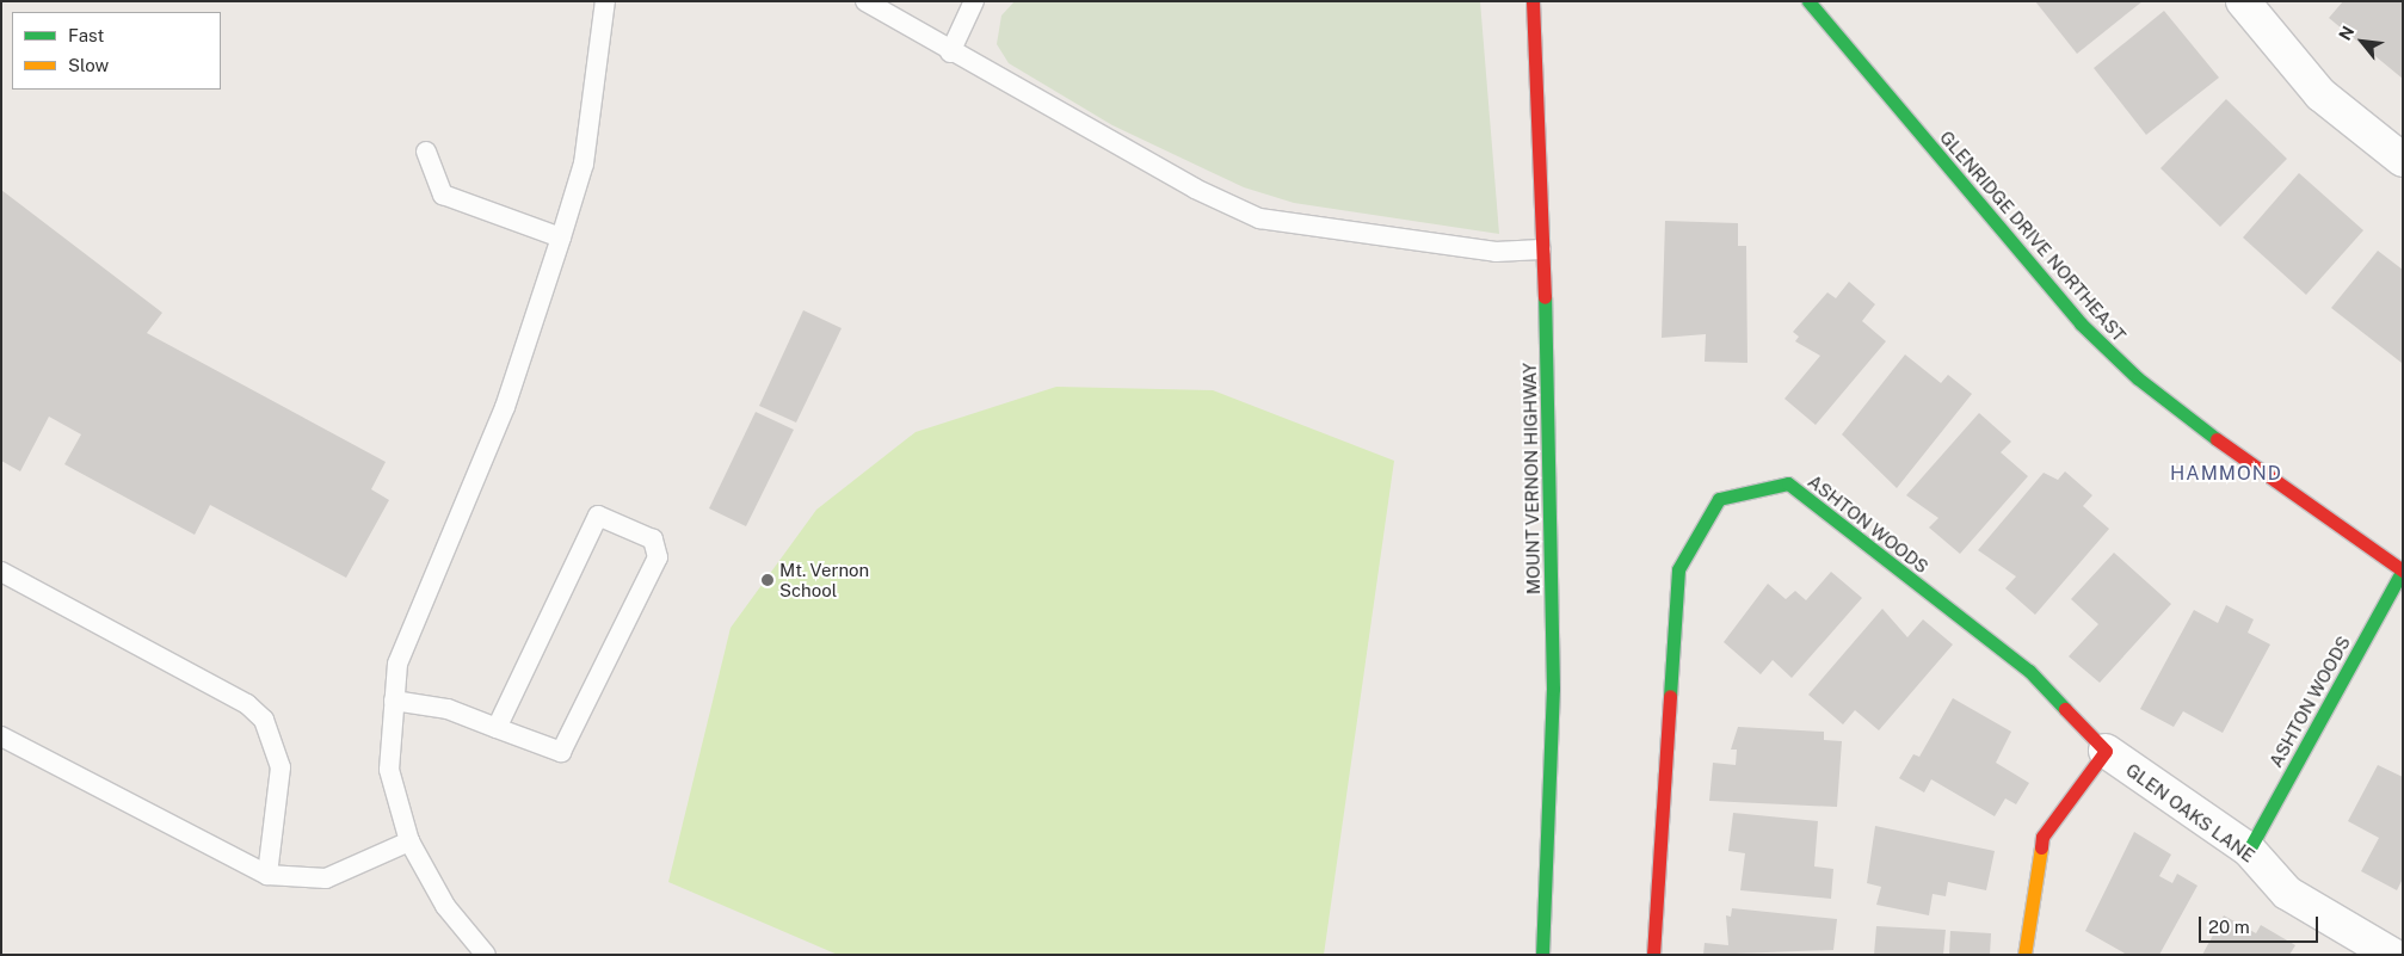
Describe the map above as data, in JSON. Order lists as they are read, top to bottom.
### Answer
{
  "streets": {
    "street": [
      "GLENRIDGE DRIVE NORTHEAST",
      "MOUNT VERNON HIGHWAY",
      "ASHTON WOODS",
      "GLEN OAKS LANE"
    ]
  },
  "crossings": [
    ["GLENRIDGE DRIVE NORTHEAST", "ASHTON WOODS"],
    ["ASHTON WOODS", "GLEN OAKS LANE"]
  ],
  "districts": ["HAMMOND"],
  "places": ["Mt. Vernon School"],
  "legend": ["Fast", "Slow"],
  "scale_bar": "20 m",
  "north": "top left"
}
